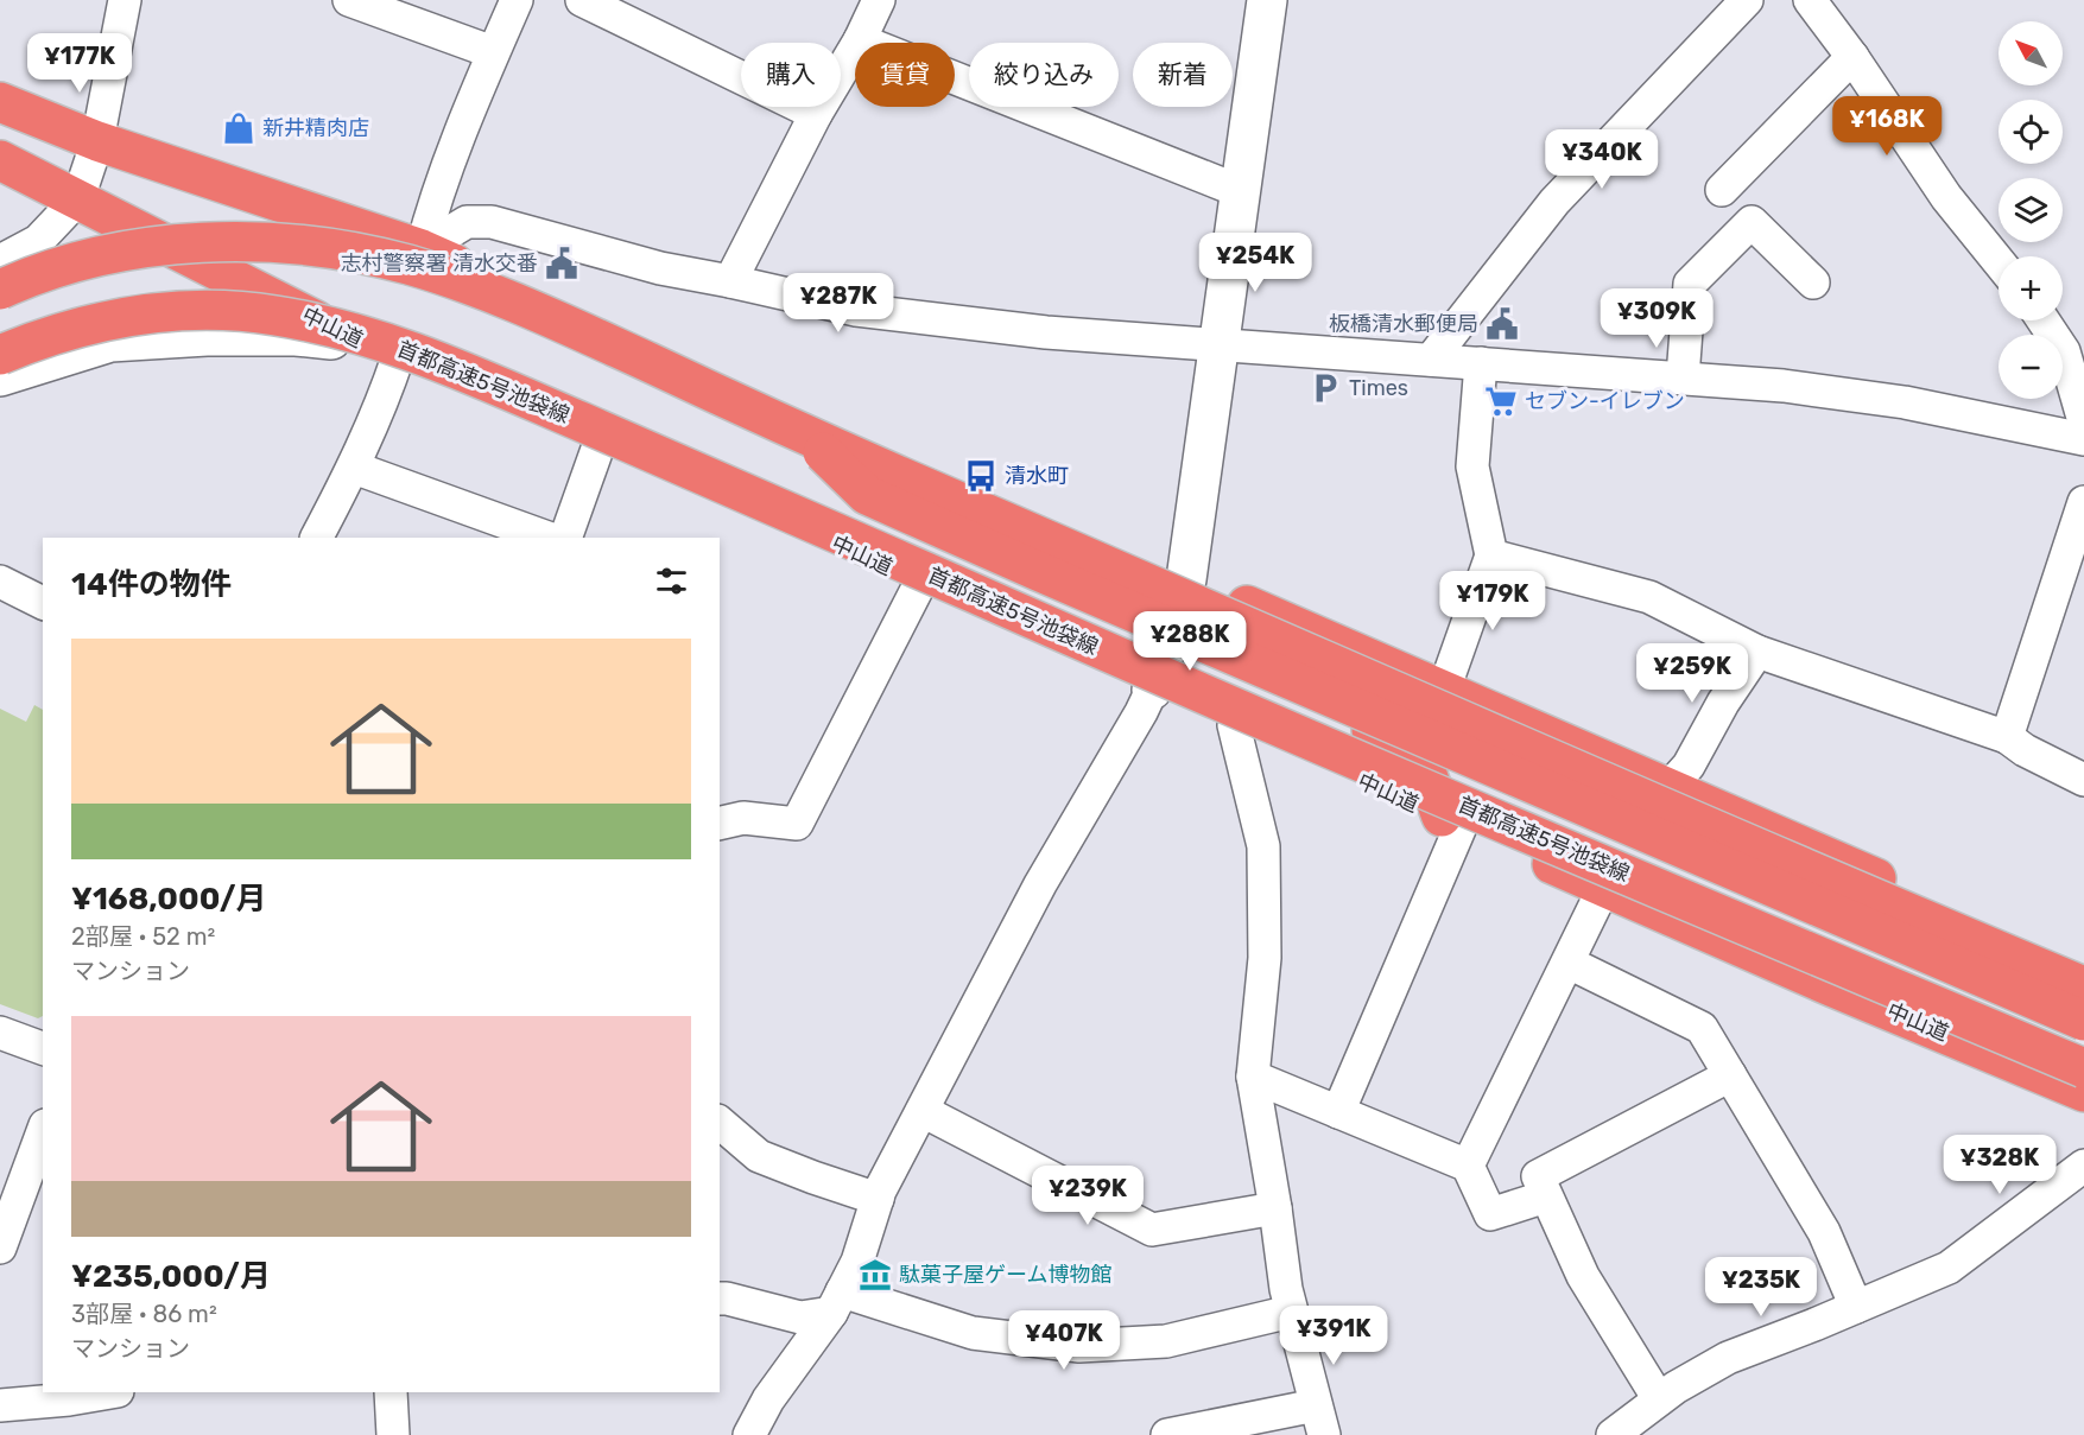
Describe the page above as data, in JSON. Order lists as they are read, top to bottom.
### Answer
{
  "streets": {
    "highway": ["中山道", "首都高速5号池袋線"]
  },
  "places": {
    "shop": ["新井精肉店"],
    "public building": ["志村警察署 清水交番", "板橋清水郵便局"],
    "parking": ["Times"],
    "supermarket": ["セブン-イレブン"],
    "bus stop": ["清水町"],
    "museum": ["駄菓子屋ゲーム博物館"]
  },
  "north": "top left",
  "page": {
    "map_buttons": ["+", "−"],
    "price": [
      "¥177K",
      "¥168K",
      "¥340K",
      "¥254K",
      "¥287K",
      "¥309K",
      "¥179K",
      "¥288K",
      "¥259K",
      "¥328K",
      "¥239K",
      "¥235K",
      "¥391K",
      "¥407K"
    ],
    "chip": [
      "購入",
      "賃貸",
      "絞り込み",
      "新着"
    ],
    "heading": "14件の物件",
    "list": [
      {
        "name": "¥168,000/月",
        "note": "2部屋 · 52 m² · マンション"
      },
      {
        "name": "¥235,000/月",
        "note": "3部屋 · 86 m² · マンション"
      }
    ]
  }
}
